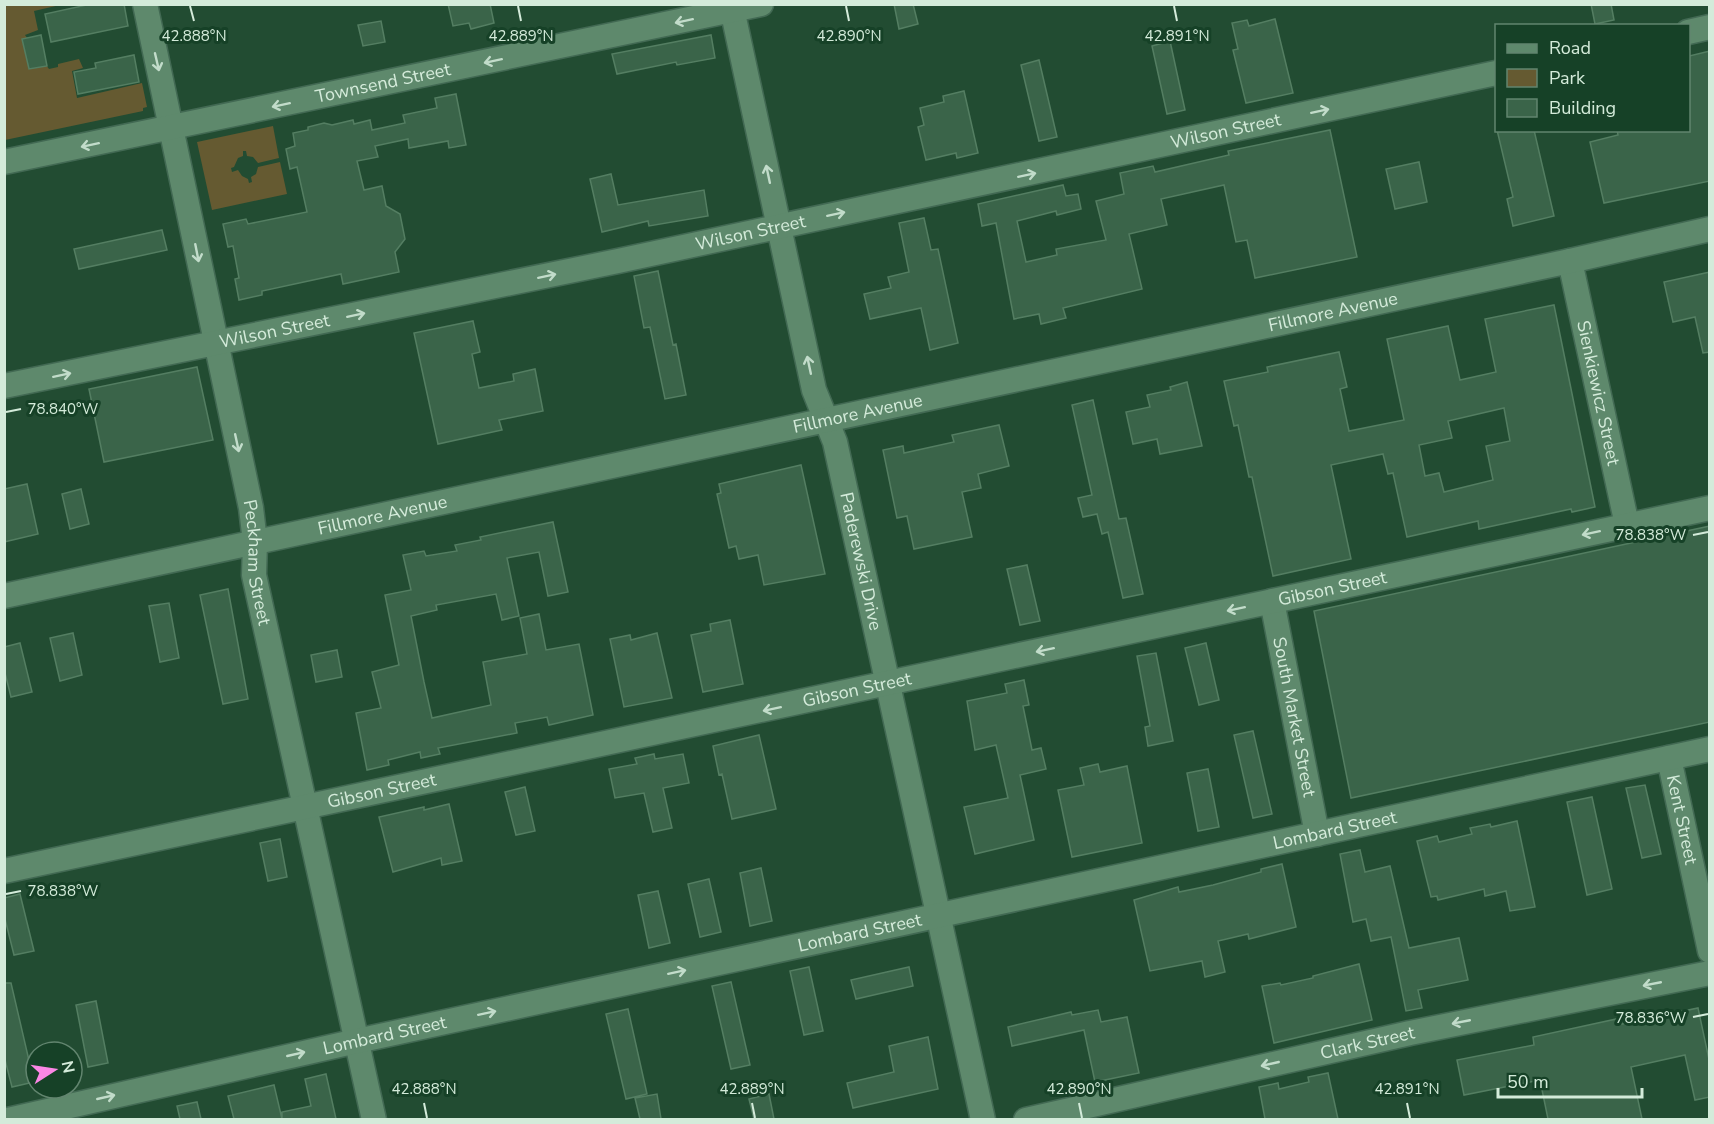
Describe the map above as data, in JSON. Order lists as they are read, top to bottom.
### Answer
{
  "streets": {
    "street": [
      "Townsend Street",
      "Wilson Street",
      "Fillmore Avenue",
      "Sienkiewicz Street",
      "Paderewski Drive",
      "Peckham Street",
      "Gibson Street",
      "South Market Street",
      "Kent Street",
      "Lombard Street",
      "Clark Street"
    ]
  },
  "crossings": [
    ["Townsend Street", "Paderewski Drive"],
    ["Townsend Street", "Peckham Street"],
    ["Wilson Street", "Paderewski Drive"],
    ["Wilson Street", "Peckham Street"],
    ["Fillmore Avenue", "Sienkiewicz Street"],
    ["Fillmore Avenue", "Paderewski Drive"],
    ["Fillmore Avenue", "Peckham Street"],
    ["Sienkiewicz Street", "Gibson Street"],
    ["Paderewski Drive", "Gibson Street"],
    ["Paderewski Drive", "Lombard Street"],
    ["Peckham Street", "Gibson Street"],
    ["Peckham Street", "Lombard Street"],
    ["Gibson Street", "South Market Street"],
    ["South Market Street", "Lombard Street"],
    ["Kent Street", "Lombard Street"]
  ],
  "one_way": [
    "Townsend Street",
    "Wilson Street",
    "Paderewski Drive",
    "Peckham Street",
    "Gibson Street",
    "Lombard Street",
    "Clark Street"
  ],
  "legend": ["Road", "Park", "Building"],
  "scale_bar": "50 m",
  "north": "right",
  "coordinates": [
    "42.888°N",
    "42.889°N",
    "42.890°N",
    "42.891°N",
    "78.840°W",
    "78.838°W",
    "78.836°W"
  ]
}
